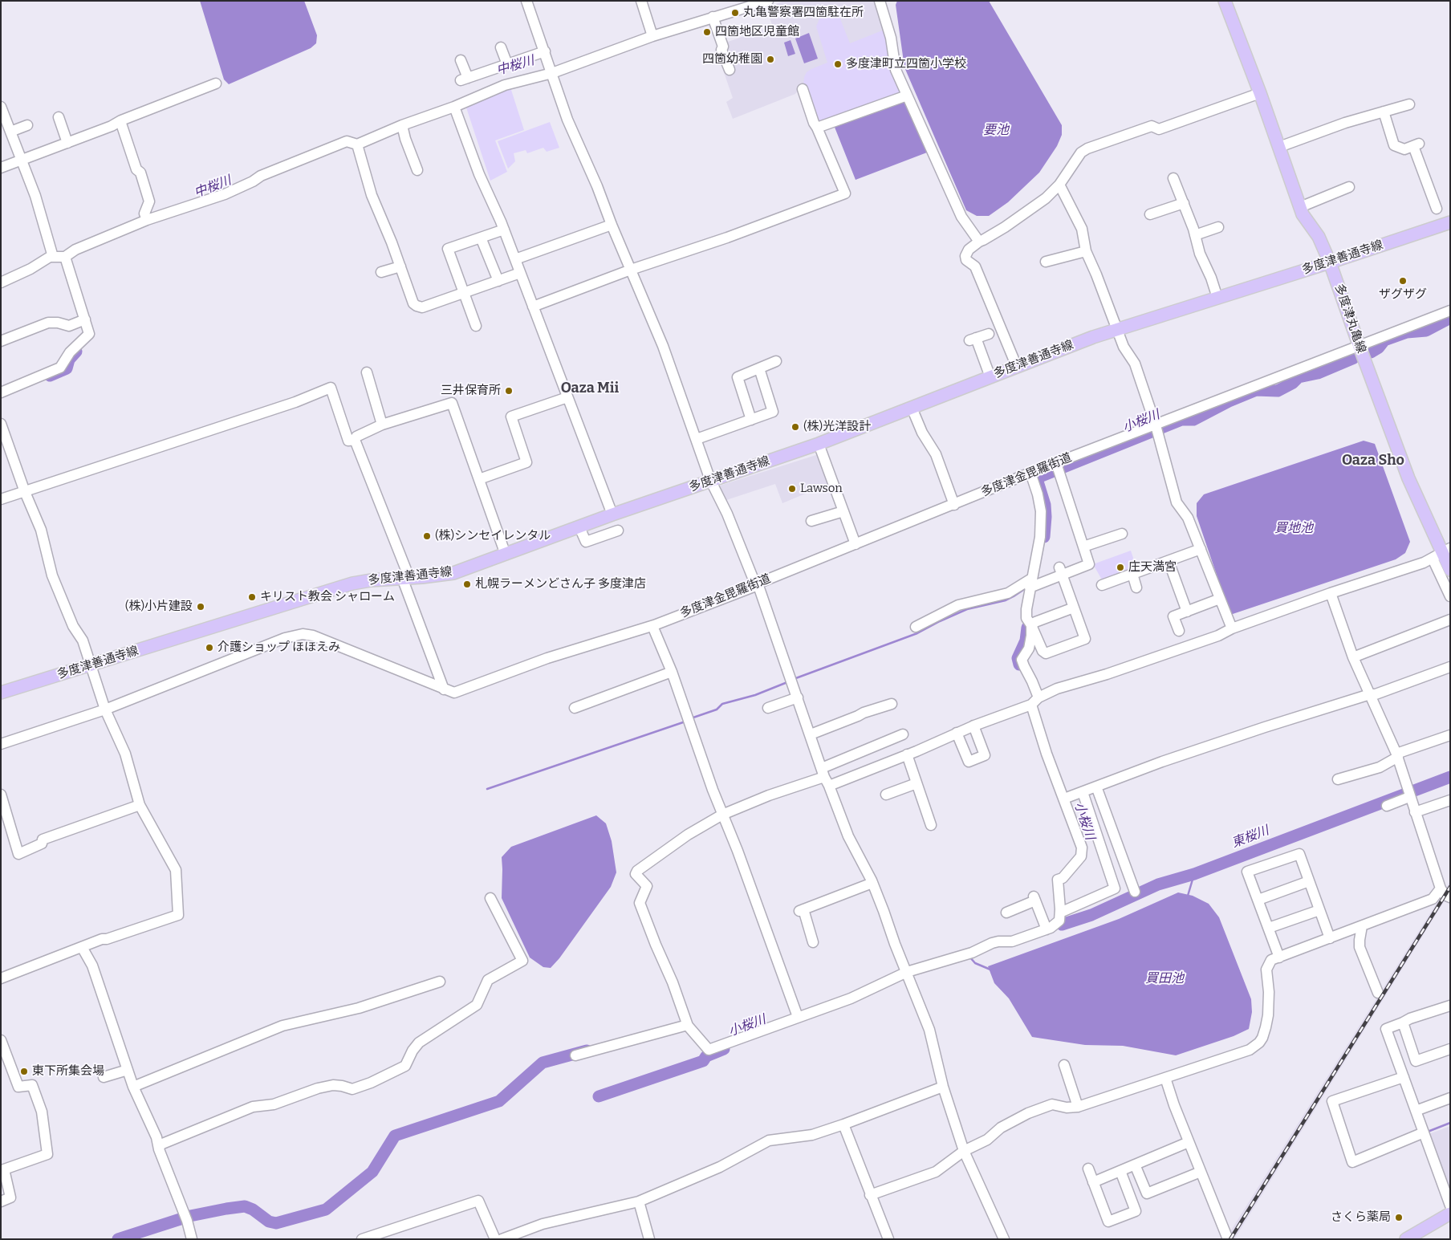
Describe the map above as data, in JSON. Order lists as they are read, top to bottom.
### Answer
{
  "streets": {
    "main road": ["多度津善通寺線", "多度津丸亀線"],
    "street": ["多度津金毘羅街道"]
  },
  "crossings": [
    ["多度津善通寺線", "多度津丸亀線"],
    ["多度津丸亀線", "多度津金毘羅街道"]
  ],
  "districts": ["Oaza Mii", "Oaza Sho"],
  "water": [
    "中桜川",
    "要池",
    "小桜川",
    "買地池",
    "東桜川",
    "買田池"
  ],
  "places": [
    "丸亀警察署四箇駐在所",
    "四箇地区児童館",
    "四箇幼稚園",
    "多度津町立四箇小学校",
    "ザグザグ",
    "三井保育所",
    "(株)光洋設計",
    "Lawson",
    "(株)シンセイレンタル",
    "庄天満宮",
    "札幌ラーメンどさん子 多度津店",
    "キリスト教会 シャローム",
    "(株)小片建設",
    "介護ショップ ほほえみ",
    "東下所集会場",
    "さくら薬局"
  ]
}
